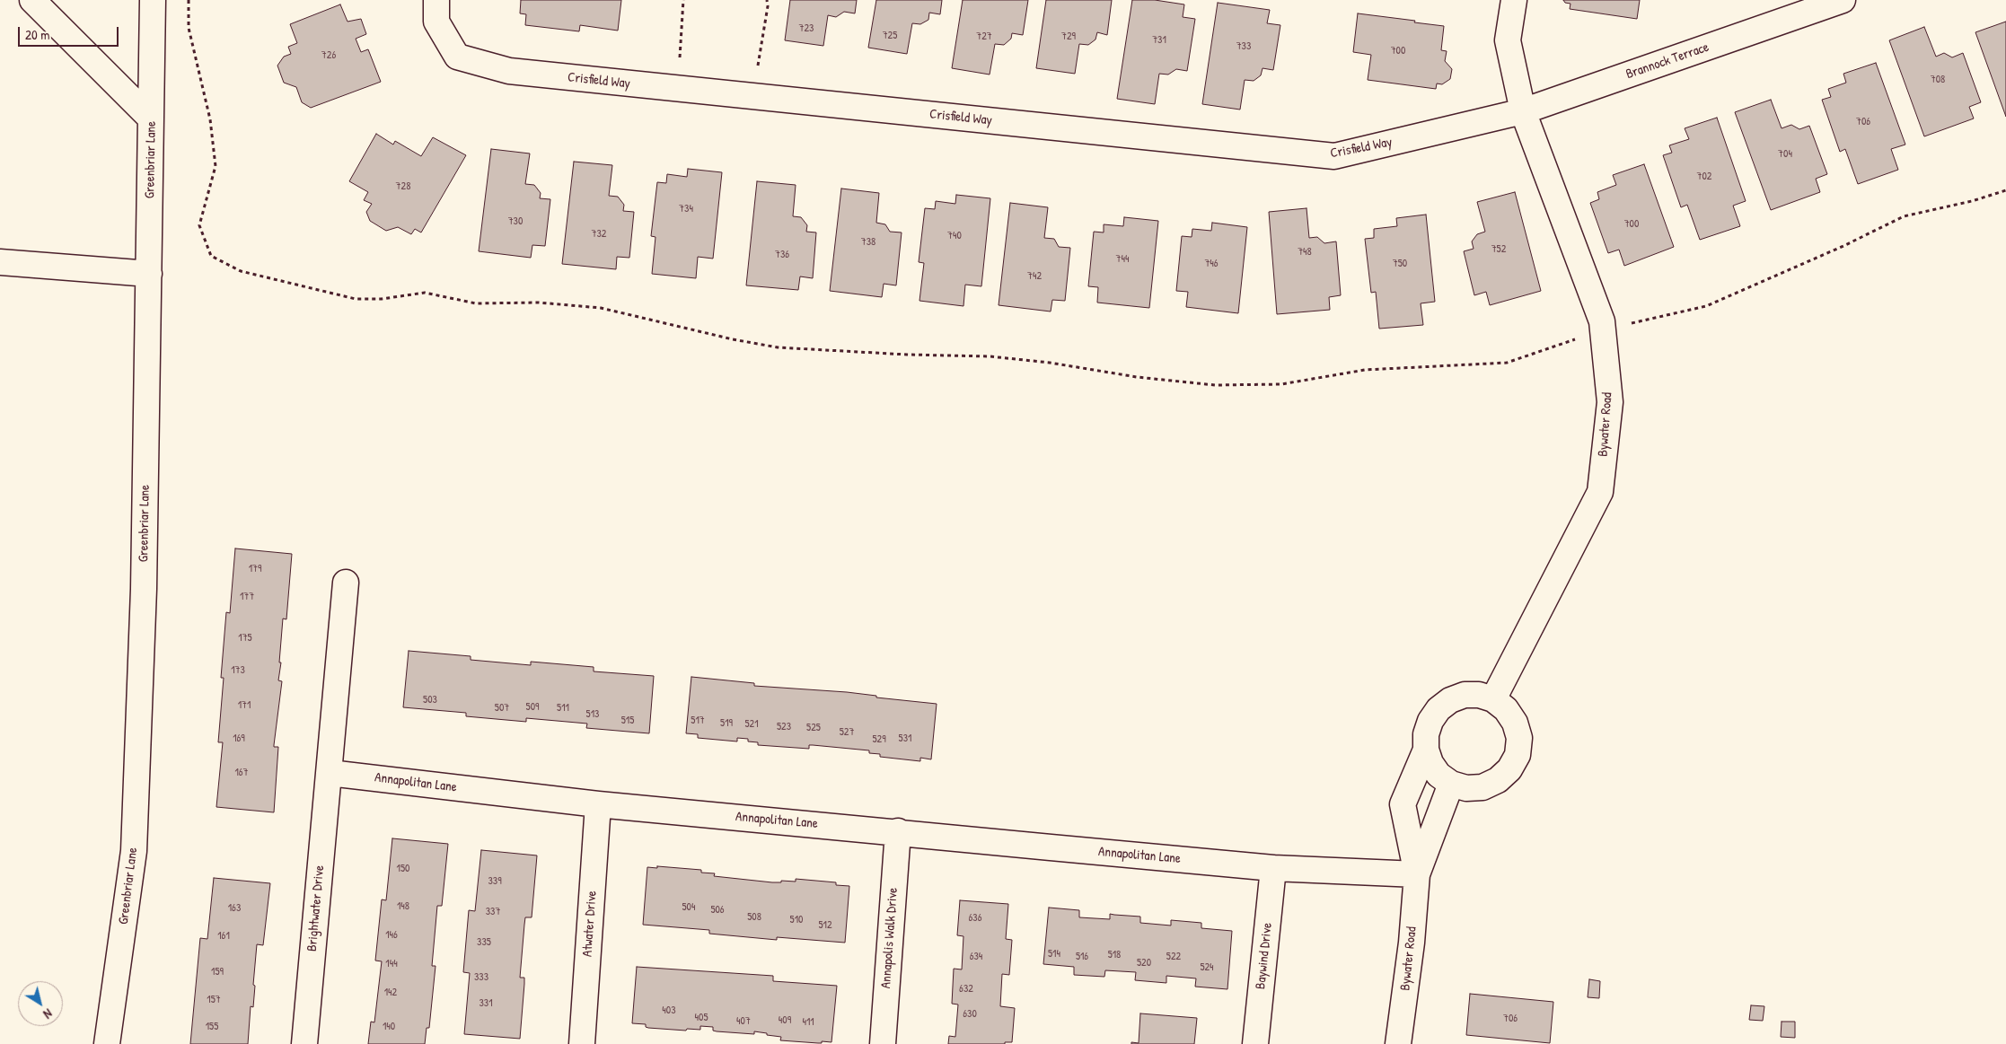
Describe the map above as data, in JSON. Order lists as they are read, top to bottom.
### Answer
{
  "streets": {
    "street": [
      "Brannock Terrace",
      "Crisfield Way",
      "Greenbriar Lane",
      "Bywater Road",
      "Annapolitan Lane",
      "Brightwater Drive",
      "Atwater Drive",
      "Annapolis Walk Drive",
      "Baywind Drive"
    ]
  },
  "crossings": [
    ["Brannock Terrace", "Crisfield Way"],
    ["Brannock Terrace", "Bywater Road"],
    ["Crisfield Way", "Bywater Road"],
    ["Bywater Road", "Annapolitan Lane"],
    ["Annapolitan Lane", "Brightwater Drive"],
    ["Annapolitan Lane", "Atwater Drive"],
    ["Annapolitan Lane", "Annapolis Walk Drive"],
    ["Annapolitan Lane", "Baywind Drive"]
  ],
  "house_numbers": [
    "723",
    "725",
    "727",
    "729",
    "731",
    "733",
    "700",
    "726",
    "708",
    "706",
    "704",
    "702",
    "728",
    "734",
    "730",
    "700",
    "732",
    "740",
    "738",
    "752",
    "748",
    "736",
    "744",
    "746",
    "750",
    "742",
    "179",
    "177",
    "175",
    "173",
    "503",
    "171",
    "509",
    "507",
    "511",
    "513",
    "515",
    "517",
    "519",
    "521",
    "523",
    "525",
    "527",
    "169",
    "531",
    "529",
    "167",
    "150",
    "339",
    "148",
    "504",
    "163",
    "506",
    "337",
    "508",
    "636",
    "510",
    "512",
    "146",
    "161",
    "335",
    "514",
    "518",
    "634",
    "516",
    "522",
    "520",
    "144",
    "524",
    "159",
    "333",
    "632",
    "142",
    "157",
    "331",
    "403",
    "630",
    "405",
    "706",
    "409",
    "407",
    "411",
    "155",
    "140"
  ],
  "scale_bar": "20 m",
  "north": "bottom right"
}
